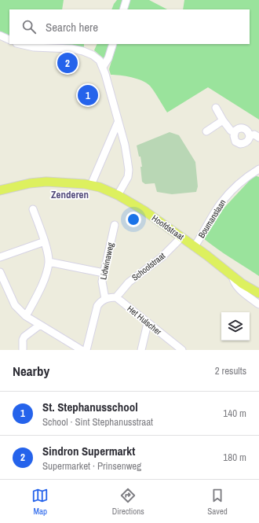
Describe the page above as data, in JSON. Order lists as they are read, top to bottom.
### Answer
{
  "streets": {
    "main road": ["Hoofdstraat"],
    "street": [
      "Boumanslaan",
      "Lidwinaweg",
      "Schoolstraat",
      "Het Hulscher"
    ]
  },
  "crossings": [
    ["Boumanslaan", "Hoofdstraat"],
    ["Hoofdstraat", "Schoolstraat"],
    ["Schoolstraat", "Het Hulscher"]
  ],
  "districts": ["Zenderen"],
  "page": {
    "search": "Search here",
    "pins": ["2", "1"],
    "heading": ["Nearby", "2 results"],
    "list": [
      {
        "mark": "1",
        "name": "St. Stephanusschool",
        "note": "School · Sint Stephanusstraat",
        "value": "140 m"
      },
      {
        "mark": "2",
        "name": "Sindron Supermarkt",
        "note": "Supermarket · Prinsenweg",
        "value": "180 m"
      }
    ],
    "nav": ["Map", "Directions", "Saved"]
  }
}
